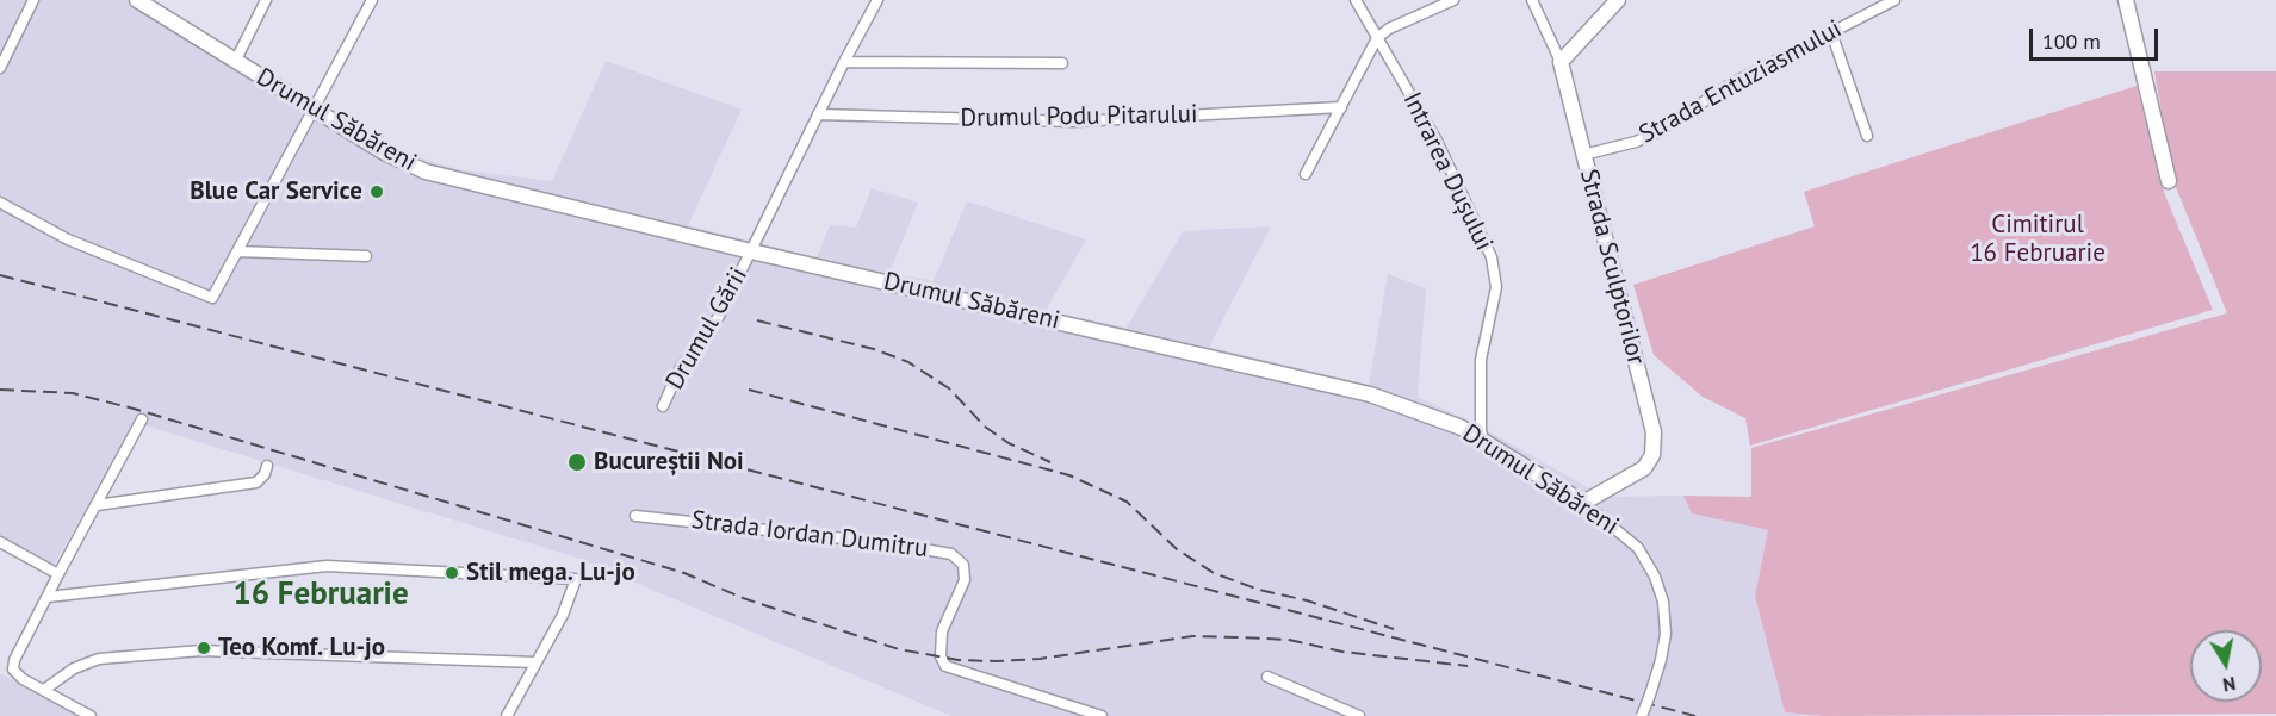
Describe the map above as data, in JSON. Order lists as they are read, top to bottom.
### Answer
{
  "streets": {
    "main road": ["Drumul Săbăreni", "Strada Sculptorilor"],
    "street": [
      "Strada Entuziasmului",
      "Drumul Podu Pitarului",
      "Intrarea Dușului",
      "Drumul Gării",
      "Strada Iordan Dumitru"
    ]
  },
  "crossings": [
    ["Strada Entuziasmului", "Strada Sculptorilor"],
    ["Drumul Podu Pitarului", "Drumul Gării"],
    ["Drumul Săbăreni", "Intrarea Dușului"],
    ["Drumul Săbăreni", "Strada Sculptorilor"],
    ["Drumul Săbăreni", "Drumul Gării"]
  ],
  "districts": ["16 Februarie"],
  "parks": ["Cimitirul 16 Februarie"],
  "places": [
    "Blue Car Service",
    "Bucureștii Noi",
    "Stil mega. Lu-jo",
    "Teo Komf. Lu-jo"
  ],
  "scale_bar": "100 m",
  "north": "bottom"
}
